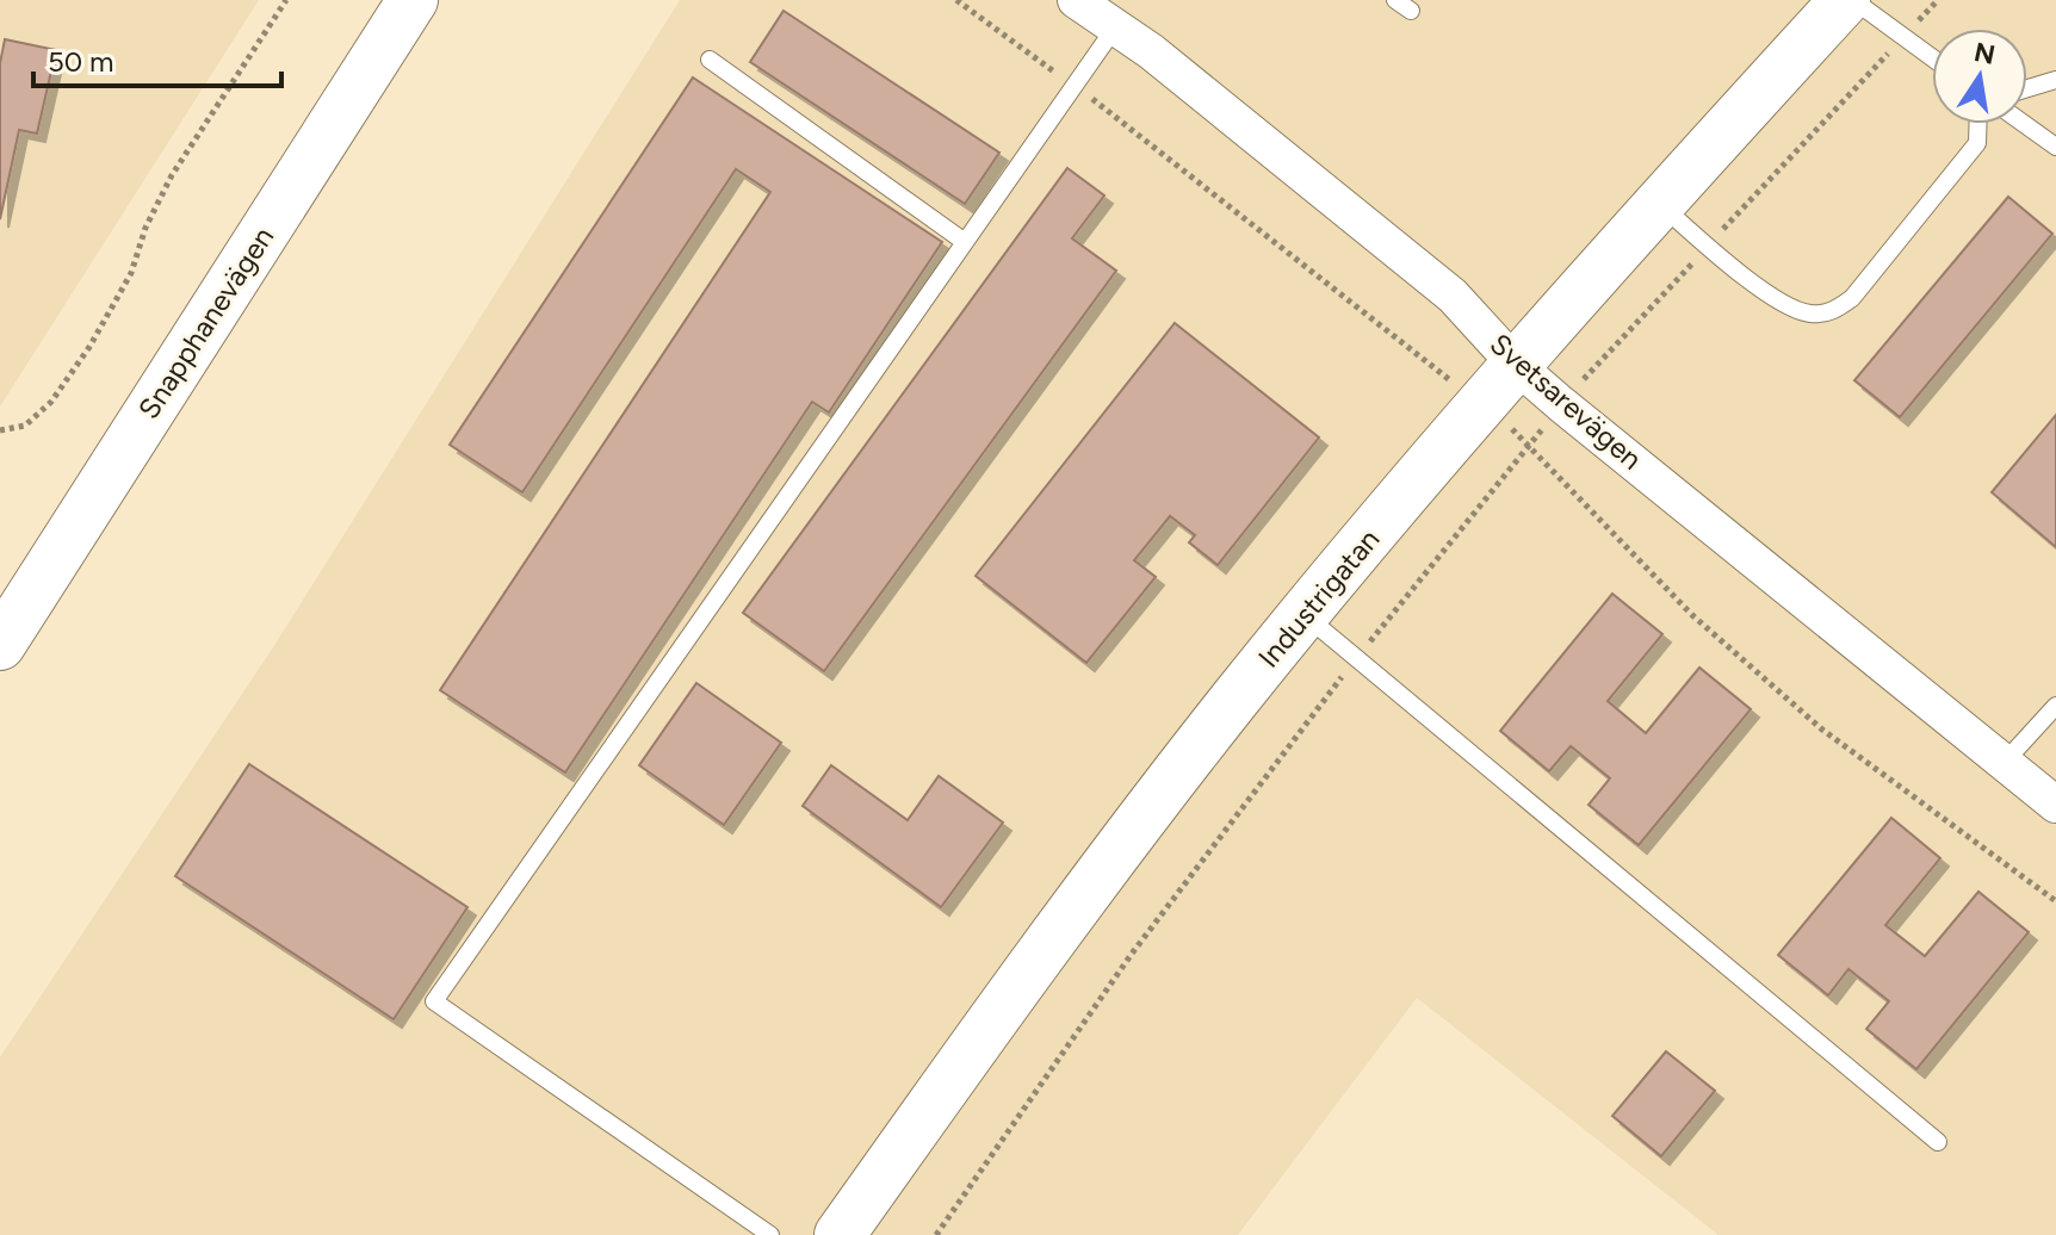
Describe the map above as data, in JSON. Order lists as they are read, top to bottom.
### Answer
{
  "streets": {
    "street": ["Snapphanevägen", "Svetsarevägen", "Industrigatan"]
  },
  "crossings": [
    ["Svetsarevägen", "Industrigatan"]
  ],
  "scale_bar": "50 m",
  "north": "top"
}
